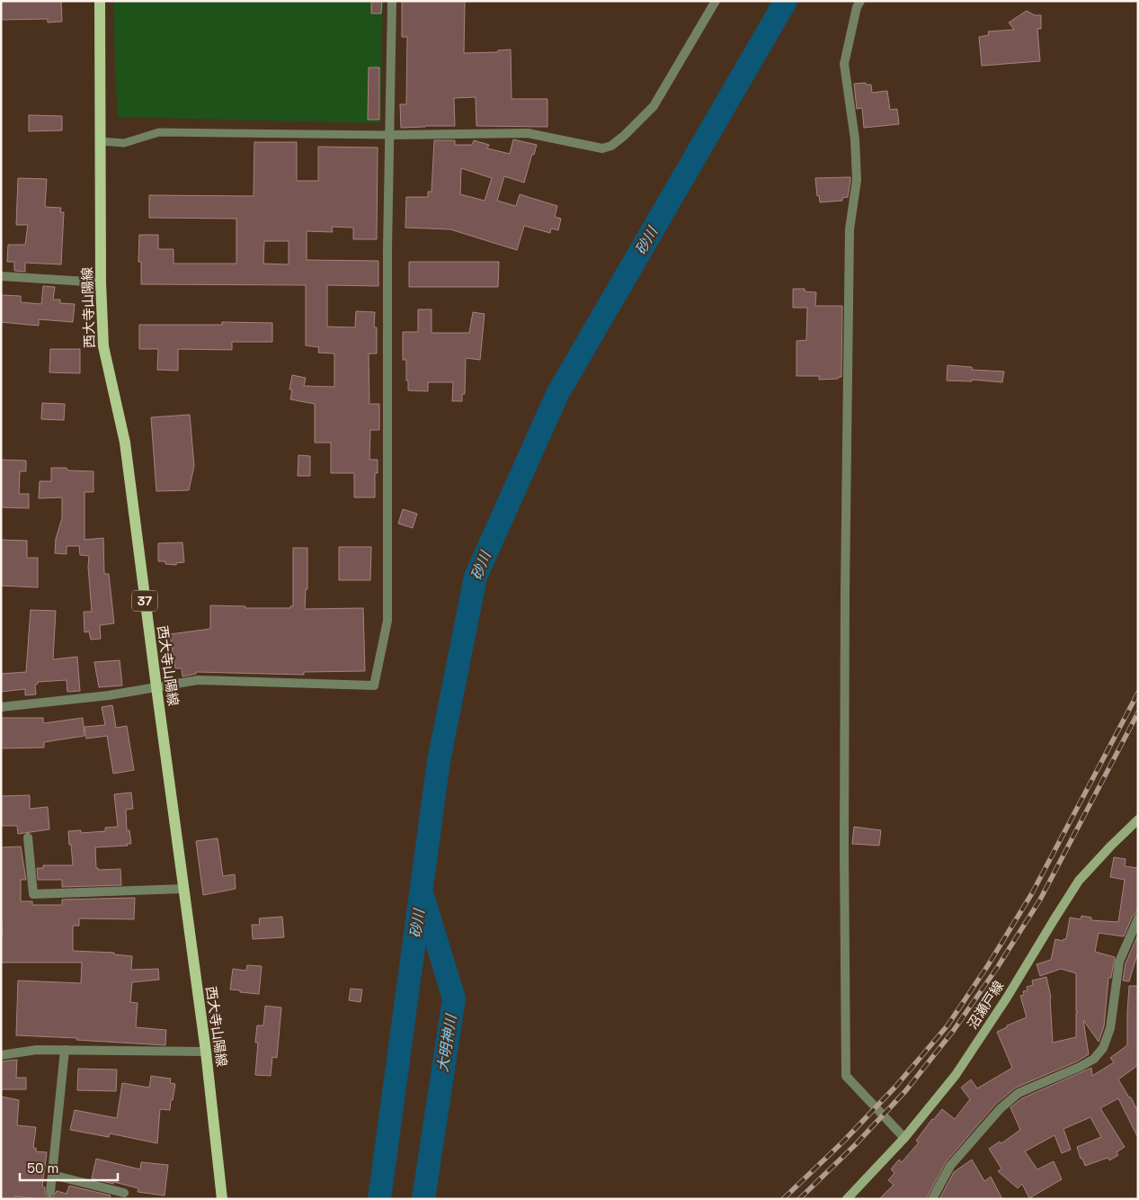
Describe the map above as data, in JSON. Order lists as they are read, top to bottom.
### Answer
{
  "streets": {
    "main road": ["西大寺山陽線", "37", "沼瀬戸線"]
  },
  "water": ["砂川", "大明神川"],
  "scale_bar": "50 m"
}
